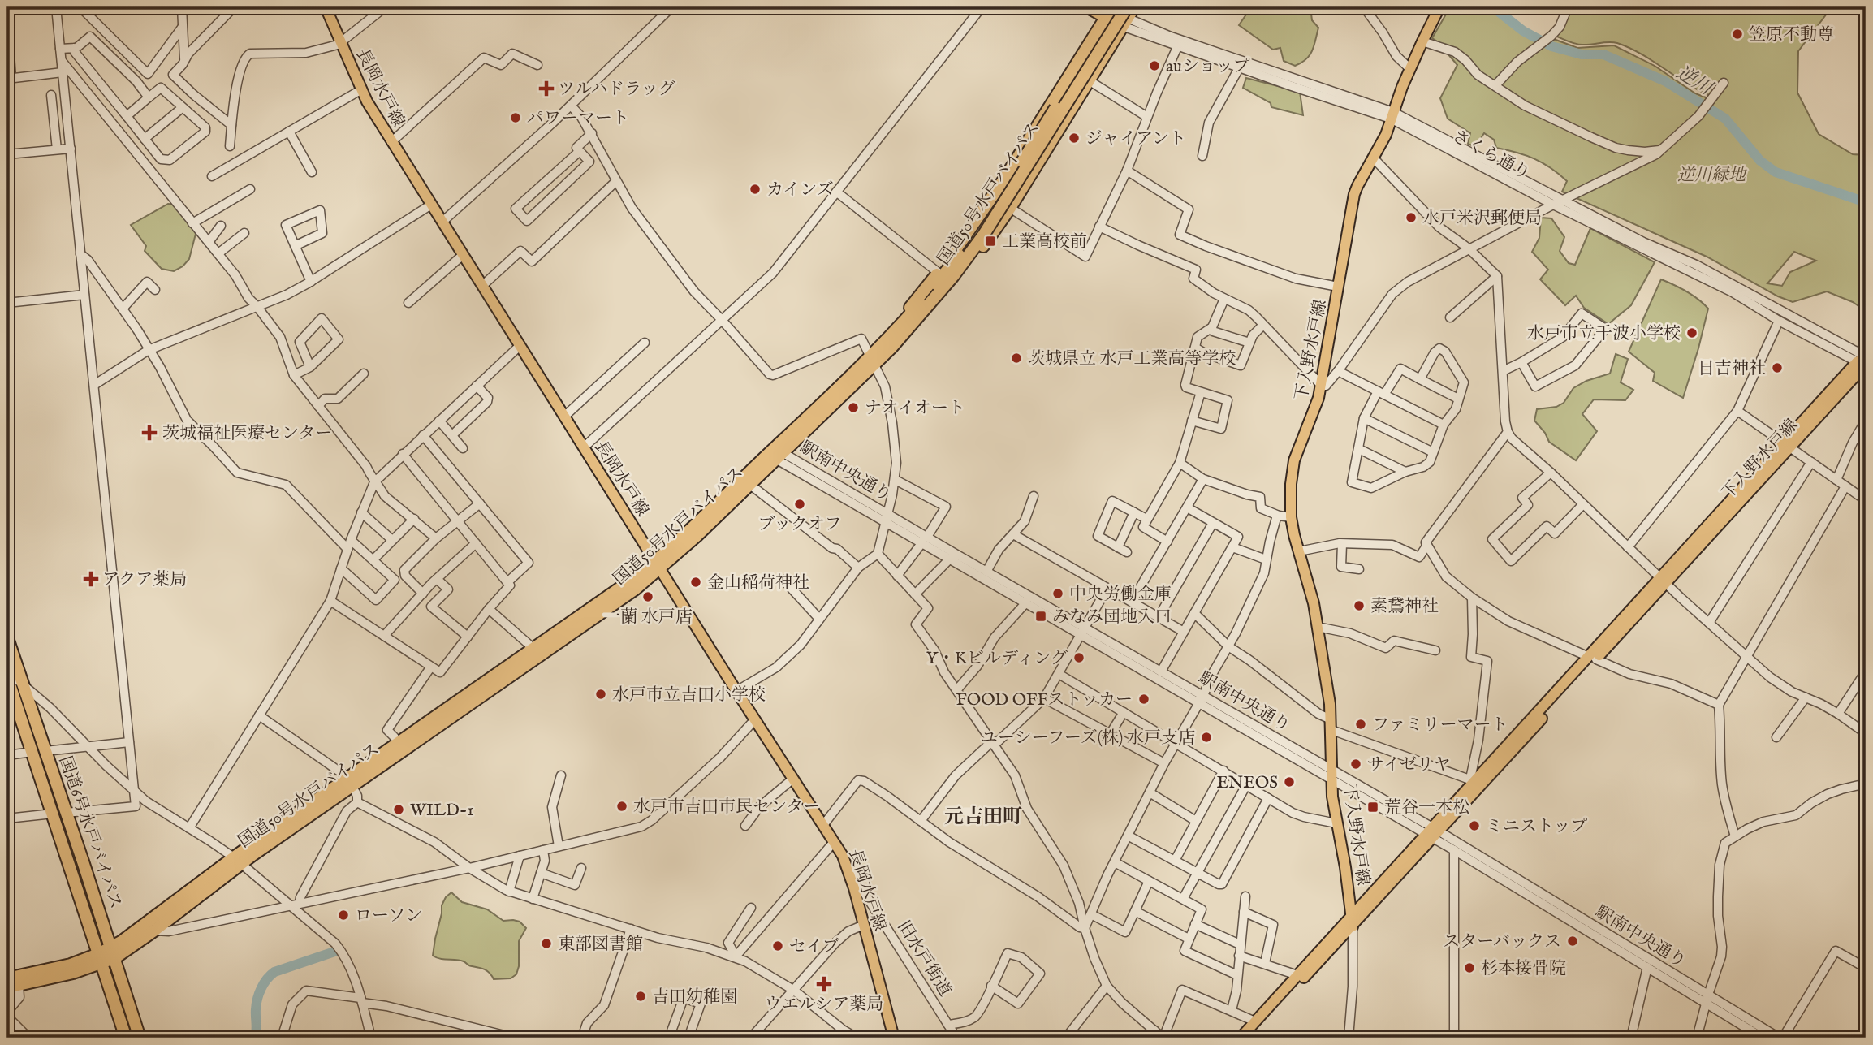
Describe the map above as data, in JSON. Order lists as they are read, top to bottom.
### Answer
{
  "streets": {
    "highway": ["国道50号水戸バイパス", "国道6号水戸バイパス"],
    "main road": ["長岡水戸線", "さくら通り", "下入野水戸線"],
    "street": ["駅南中央通り", "旧水戸街道"]
  },
  "crossings": [
    ["長岡水戸線", "国道50号水戸バイパス"],
    ["長岡水戸線", "旧水戸街道"],
    ["さくら通り", "国道50号水戸バイパス"],
    ["さくら通り", "下入野水戸線"],
    ["国道50号水戸バイパス", "駅南中央通り"],
    ["国道50号水戸バイパス", "国道6号水戸バイパス"],
    ["下入野水戸線", "駅南中央通り"]
  ],
  "districts": ["元吉田町"],
  "water": ["逆川"],
  "parks": ["逆川緑地"],
  "places": {
    "other": [
      "笠原不動尊",
      "auショップ",
      "パワーマート",
      "ジャイアント",
      "カインズ",
      "水戸米沢郵便局",
      "水戸市立千波小学校",
      "茨城県立 水戸工業高等学校",
      "日吉神社",
      "ナオイオート",
      "ブックオフ",
      "金山稲荷神社",
      "中央労働金庫",
      "一蘭 水戸店",
      "素鵞神社",
      "Y・Kビルディング",
      "水戸市立吉田小学校",
      "FOOD OFFストッカー",
      "ファミリーマート",
      "ユーシーフーズ(株) 水戸支店",
      "サイゼリヤ",
      "ENEOS",
      "水戸市吉田市民センター",
      "WILD-1",
      "ミニストップ",
      "ローソン",
      "スターバックス",
      "東部図書館",
      "セイブ",
      "杉本接骨院",
      "吉田幼稚園"
    ],
    "health": [
      "ツルハドラッグ",
      "茨城福祉医療センター",
      "アクア薬局",
      "ウエルシア薬局"
    ],
    "transit": ["工業高校前", "みなみ団地入口", "荒谷一本松"]
  }
}
